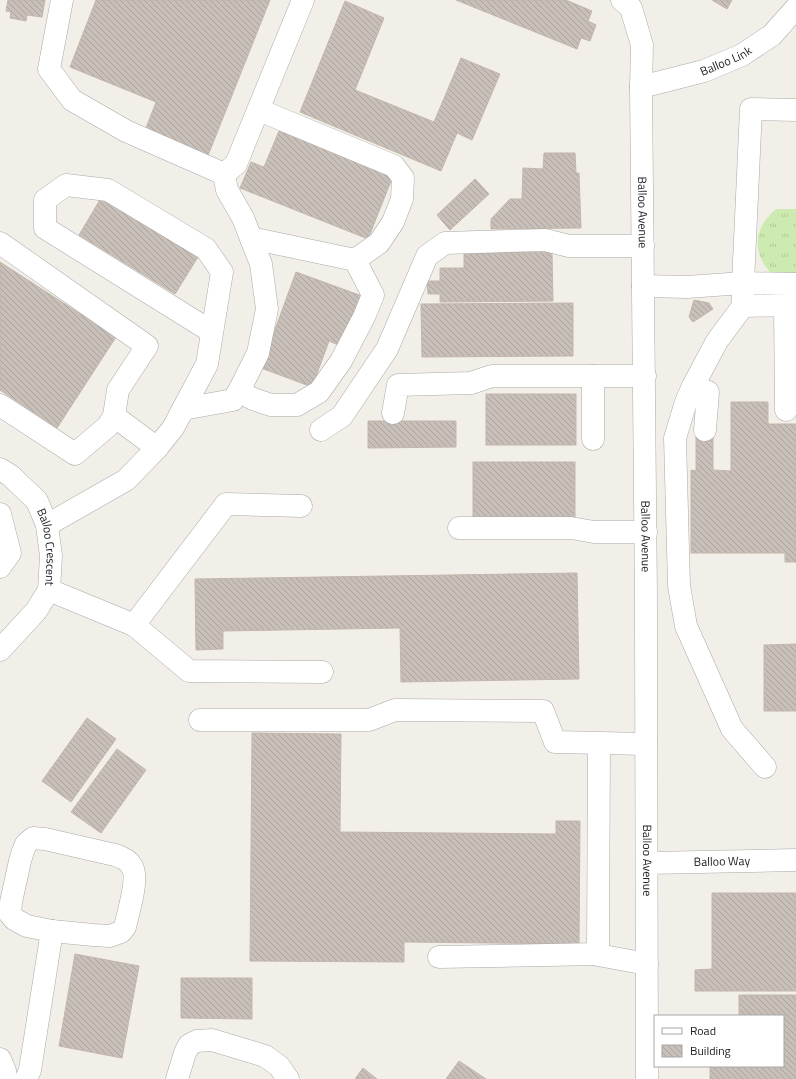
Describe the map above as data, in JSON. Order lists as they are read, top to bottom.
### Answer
{
  "streets": {
    "street": [
      "Balloo Link",
      "Balloo Avenue",
      "Balloo Crescent",
      "Balloo Way"
    ]
  },
  "crossings": [
    ["Balloo Link", "Balloo Avenue"],
    ["Balloo Avenue", "Balloo Way"]
  ],
  "legend": ["Road", "Building"]
}
